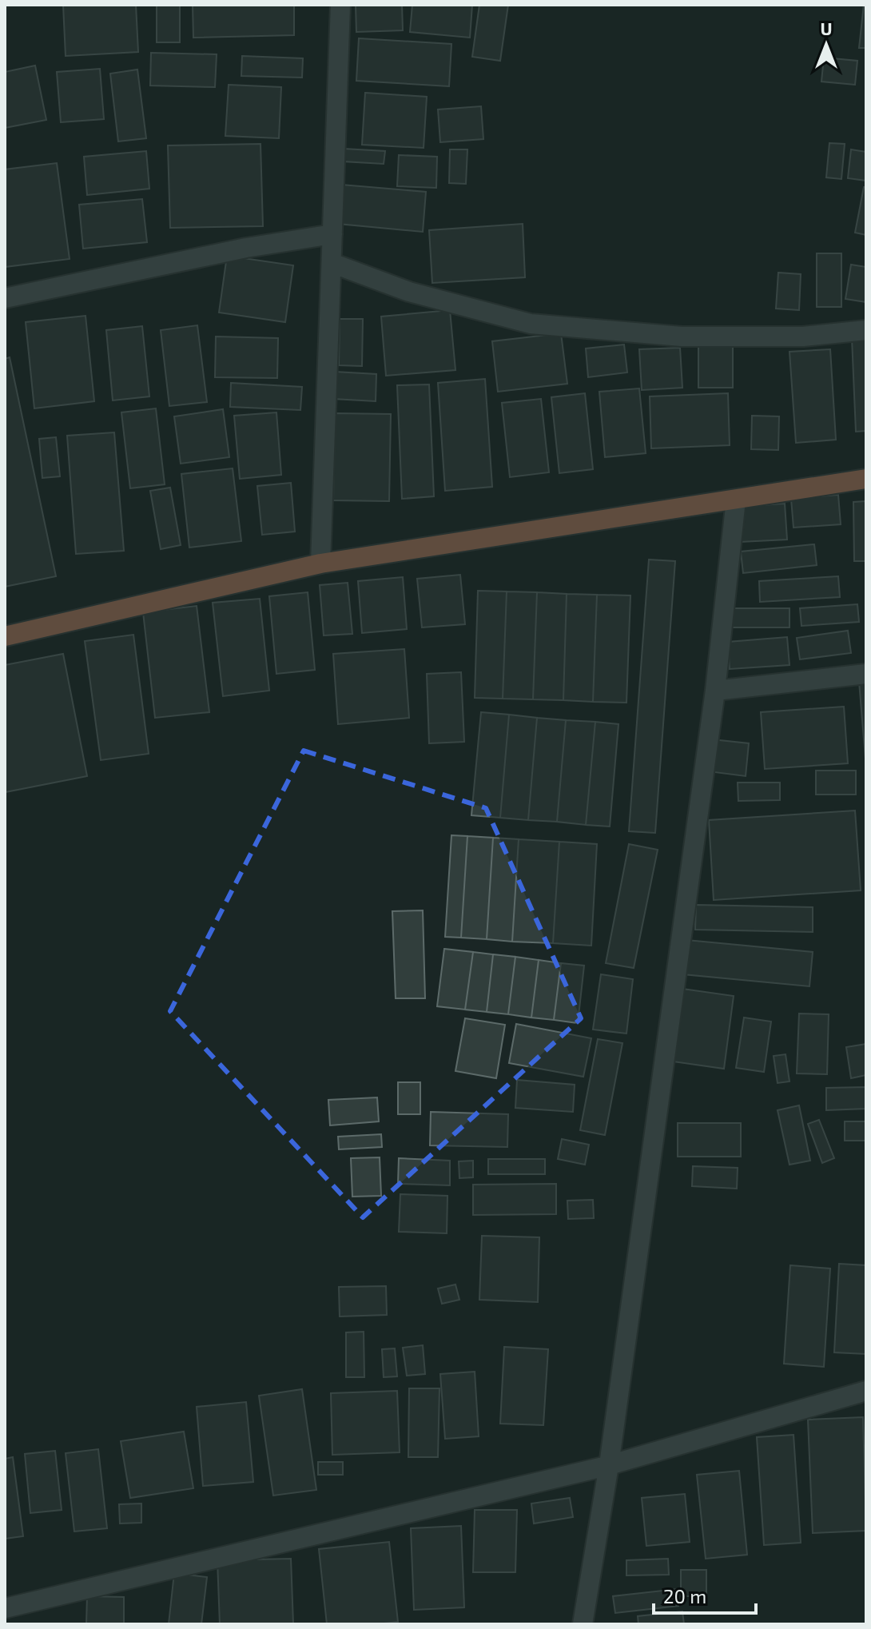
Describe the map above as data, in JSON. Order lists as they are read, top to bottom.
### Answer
{
  "scale_bar": "20 m",
  "north": "top"
}
